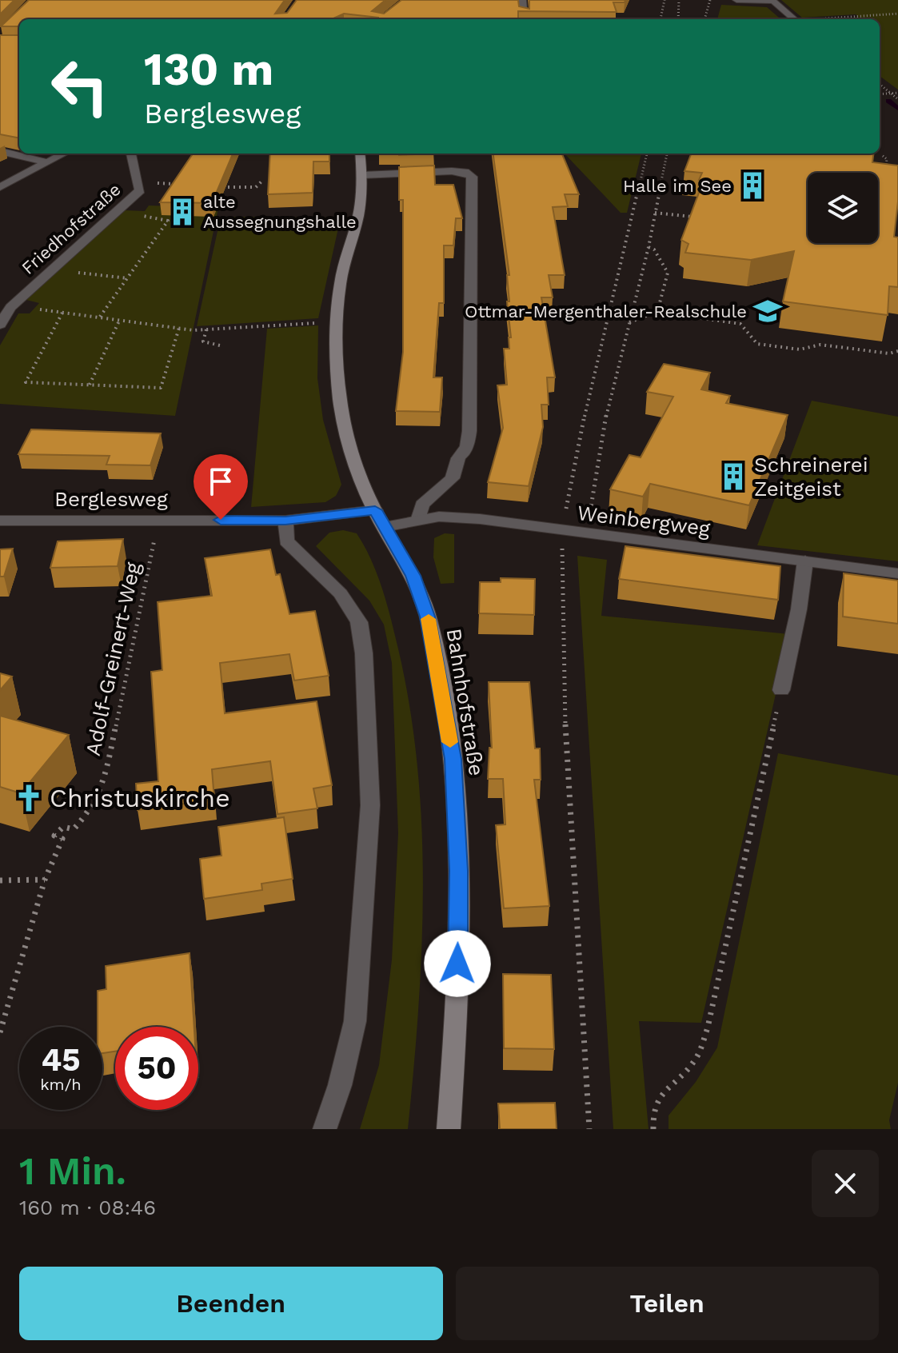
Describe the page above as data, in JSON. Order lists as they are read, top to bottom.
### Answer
{
  "streets": {
    "main road": ["Bahnhofstraße"],
    "street": ["Friedhofstraße", "Berglesweg", "Weinbergweg"],
    "path": ["Adolf-Greinert-Weg"]
  },
  "crossings": [
    ["Berglesweg", "Weinbergweg"],
    ["Berglesweg", "Adolf-Greinert-Weg"],
    ["Berglesweg", "Bahnhofstraße"],
    ["Weinbergweg", "Bahnhofstraße"]
  ],
  "places": {
    "building": ["Halle im See", "alte Aussegnungshalle", "Schreinerei Zeitgeist"],
    "school or university": ["Ottmar-Mergenthaler-Realschule"],
    "church": ["Christuskirche"]
  },
  "page": {
    "turn": ["130 m", "Berglesweg"],
    "speed": "45 km/h",
    "limit": "50",
    "heading": ["1 Min.", "160 m · 08:46"],
    "buttons": ["Beenden", "Teilen"]
  }
}
